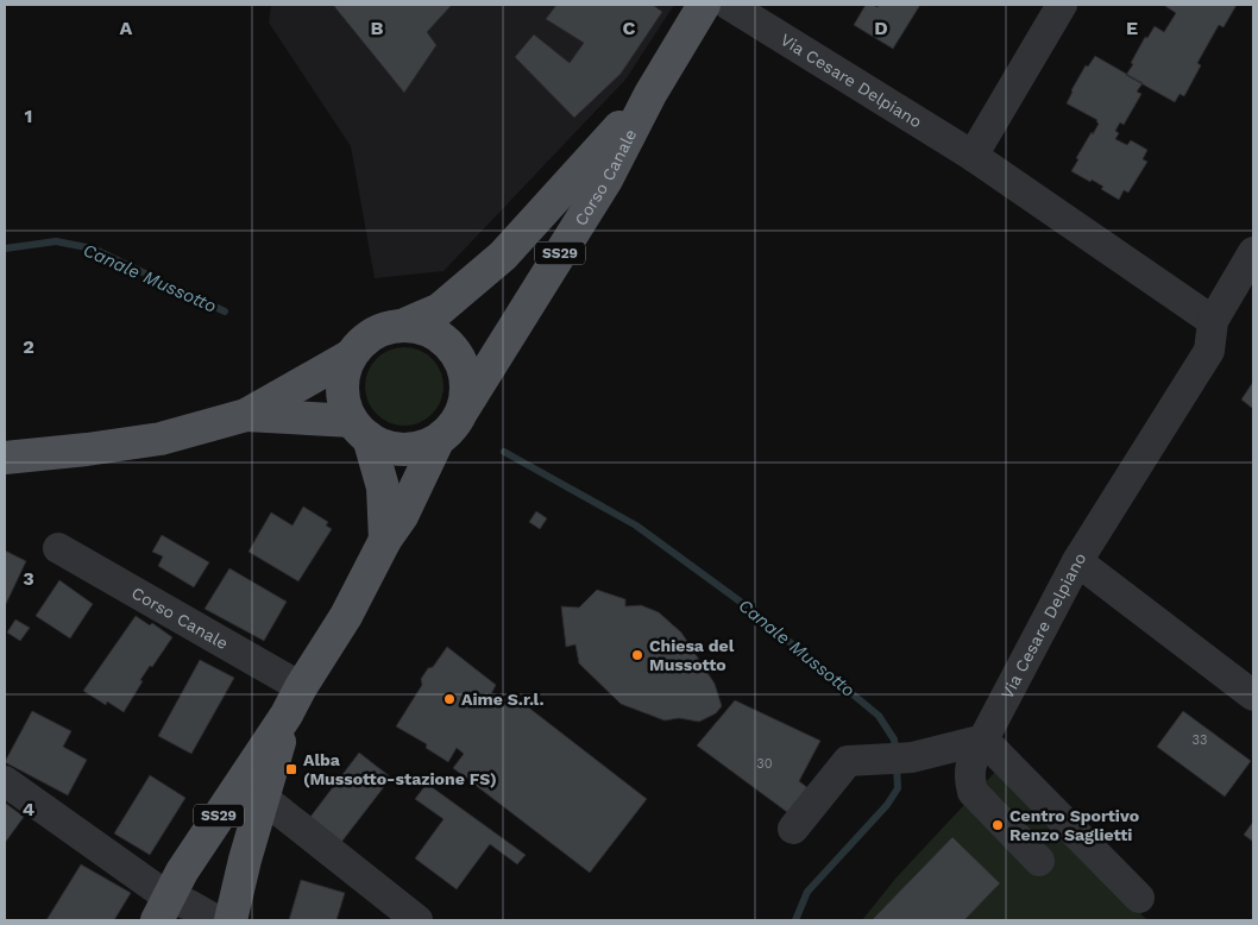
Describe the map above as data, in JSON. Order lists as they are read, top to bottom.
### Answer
{
  "streets": {
    "main road": ["Corso Canale", "SS29"],
    "street": ["Via Cesare Delpiano"]
  },
  "crossings": [
    ["Corso Canale", "SS29"]
  ],
  "water": ["Canale Mussotto"],
  "places": {
    "other": ["Chiesa del Mussotto", "Aime S.r.l.", "Centro Sportivo Renzo Saglietti"],
    "transit": ["Alba (Mussotto-stazione FS)"]
  },
  "house_numbers": ["33", "30"],
  "grid": {
    "columns": [
      "A",
      "B",
      "C",
      "D",
      "E"
    ],
    "rows": [
      "1",
      "2",
      "3",
      "4"
    ]
  }
}
